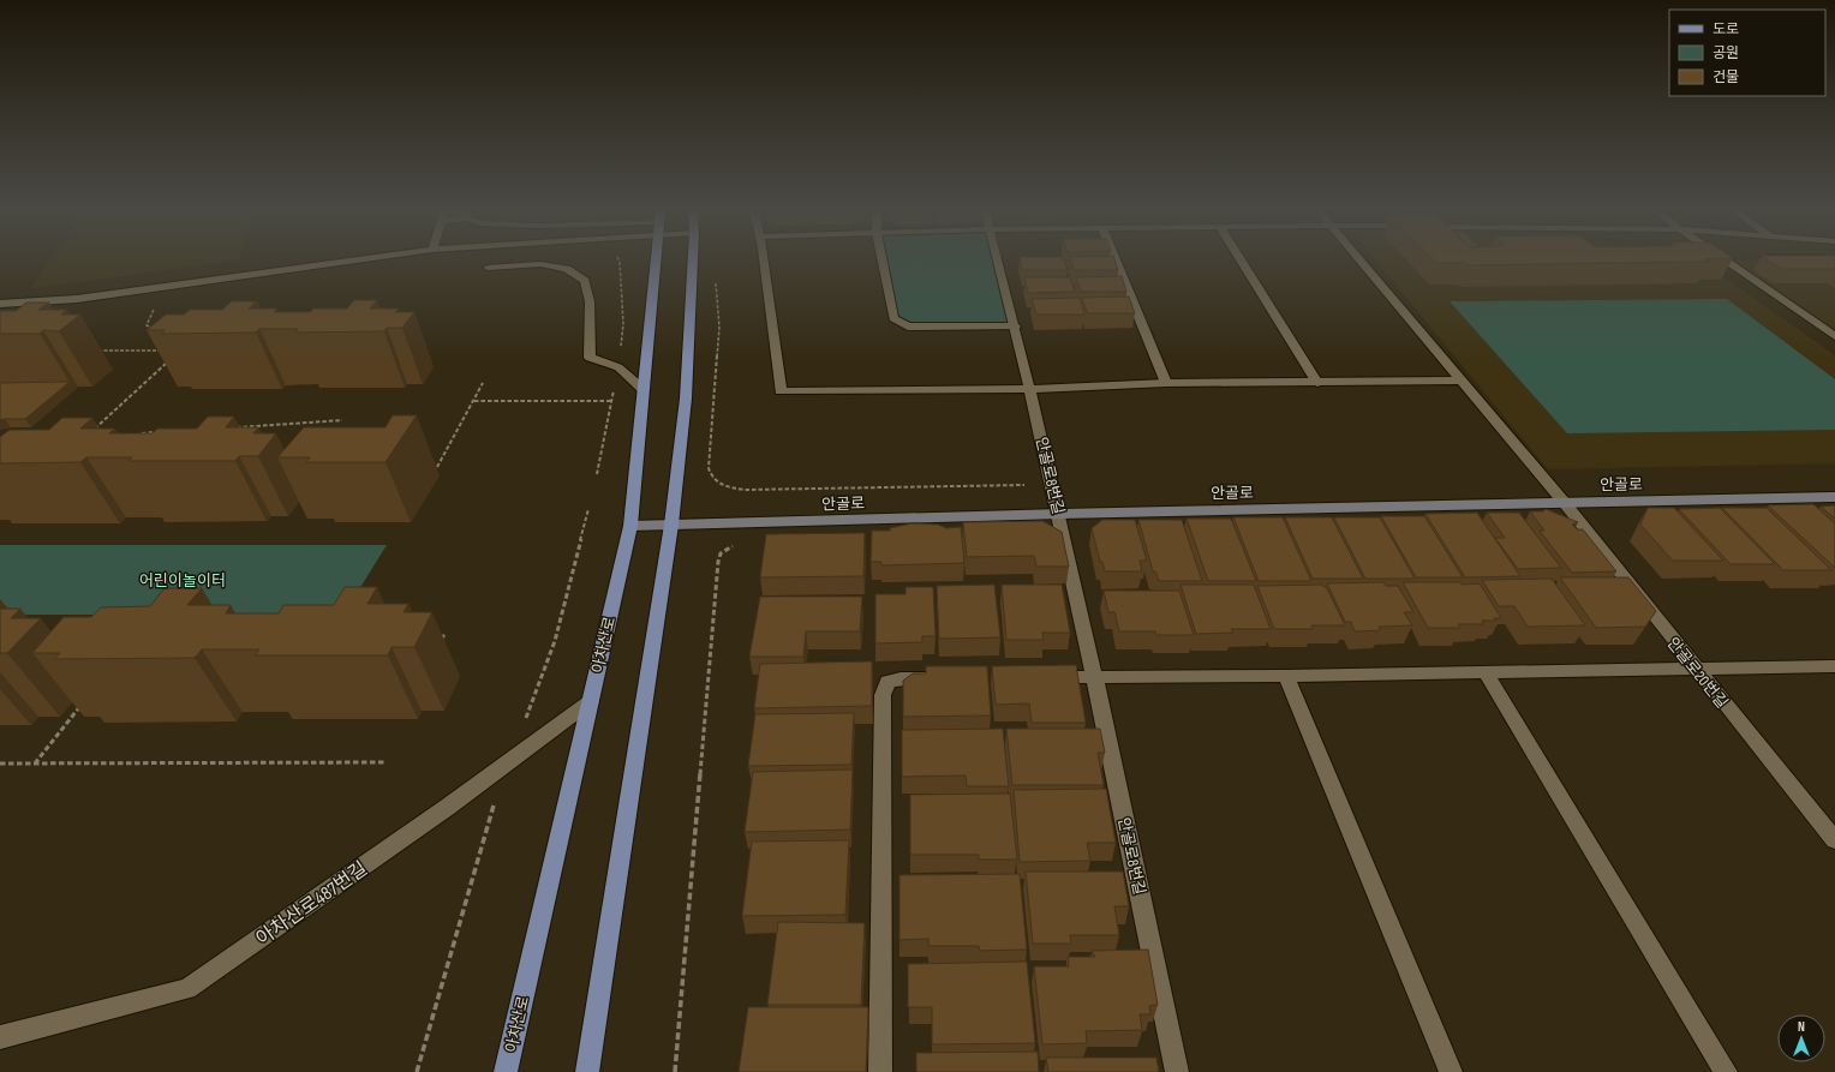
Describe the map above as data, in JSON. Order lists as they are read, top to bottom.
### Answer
{
  "streets": {
    "main road": ["아차산로"],
    "street": [
      "안골로8번길",
      "안골로",
      "안골로20번길",
      "아차산로487번길"
    ]
  },
  "crossings": [
    ["안골로8번길", "안골로"],
    ["안골로", "아차산로"],
    ["안골로", "안골로20번길"],
    ["아차산로", "아차산로487번길"]
  ],
  "parks": ["어린이놀이터"],
  "legend": ["도로", "공원", "건물"],
  "north": "top"
}
